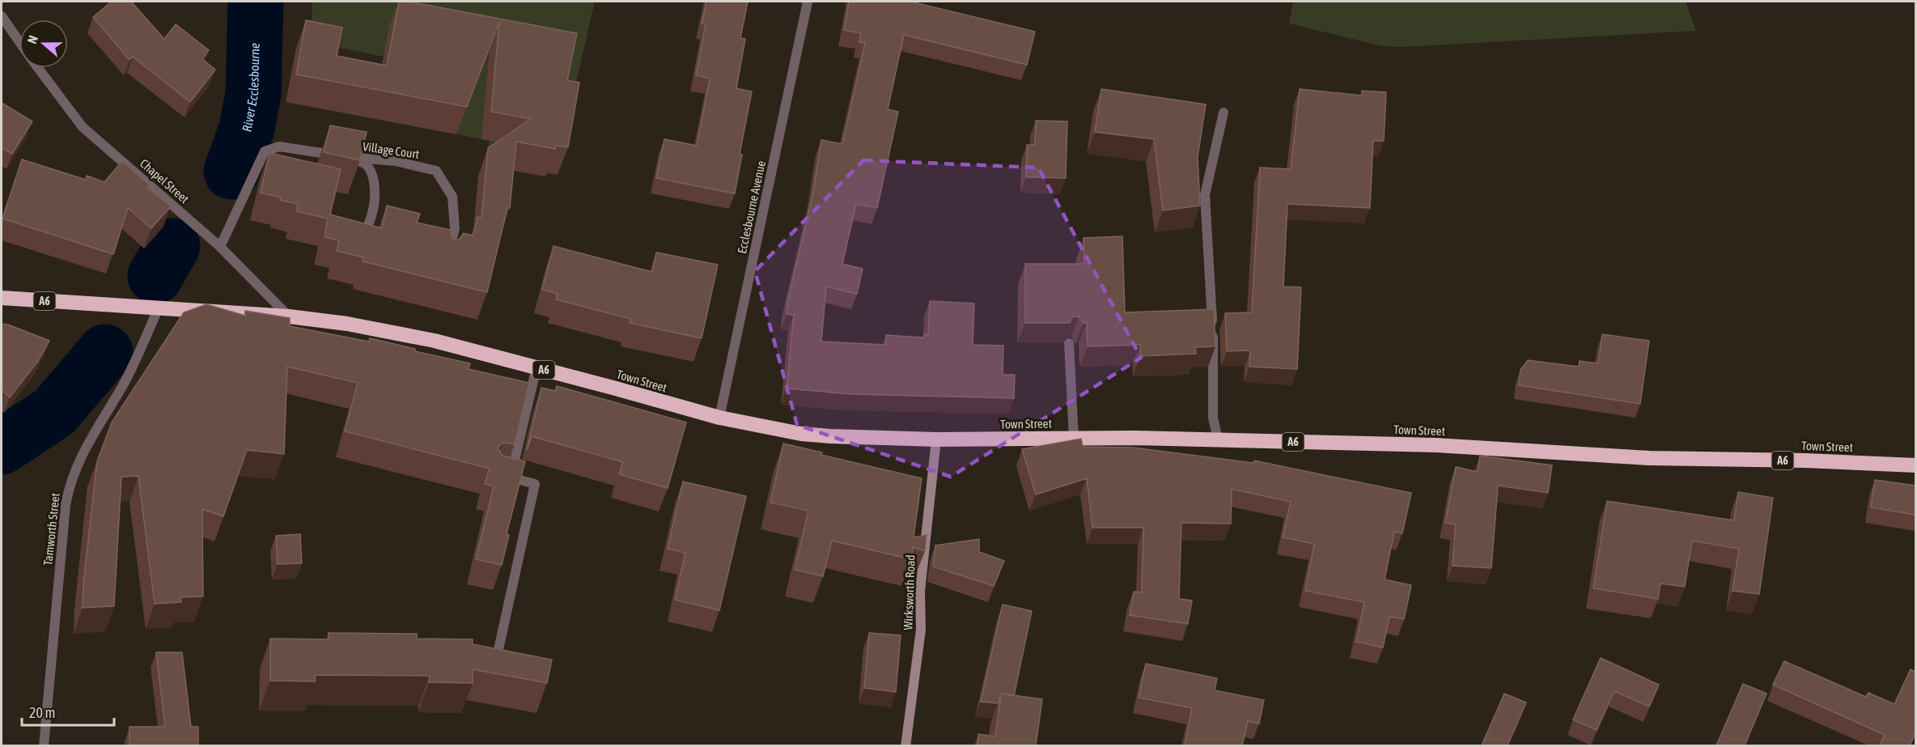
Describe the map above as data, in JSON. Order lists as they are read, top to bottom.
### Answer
{
  "streets": {
    "highway": ["A6", "Town Street"],
    "street": [
      "Village Court",
      "Chapel Street",
      "Ecclesbourne Avenue",
      "Tamworth Street",
      "Wirksworth Road"
    ]
  },
  "crossings": [
    ["Village Court", "Chapel Street"],
    ["Chapel Street", "Town Street"],
    ["Ecclesbourne Avenue", "Town Street"],
    ["A6", "Town Street"],
    ["A6", "Tamworth Street"],
    ["Town Street", "Tamworth Street"],
    ["Town Street", "Wirksworth Road"]
  ],
  "water": ["River Ecclesbourne"],
  "scale_bar": "20 m",
  "north": "left"
}
